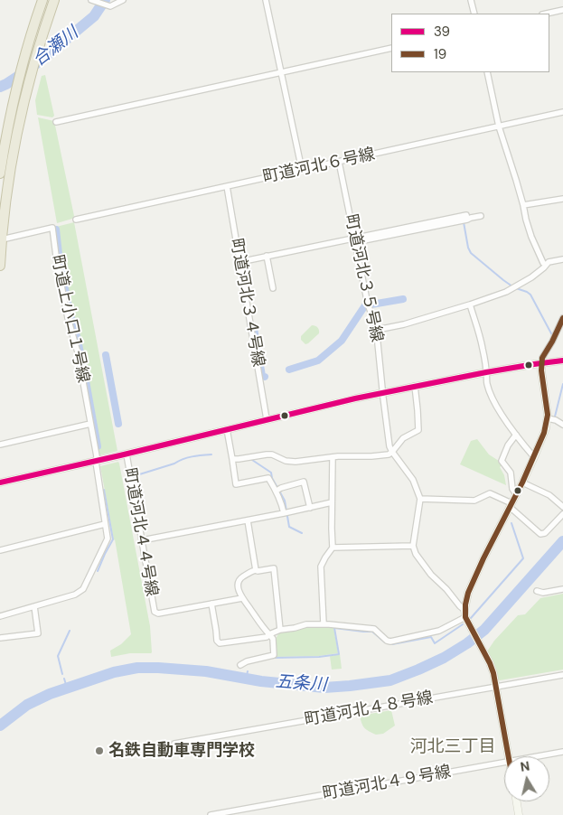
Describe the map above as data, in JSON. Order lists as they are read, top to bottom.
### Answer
{
  "streets": {
    "street": [
      "町道河北６号線",
      "町道河北３５号線",
      "町道河北３４号線",
      "町道上小口１号線",
      "町道河北４４号線",
      "町道河北４８号線",
      "町道河北４９号線"
    ]
  },
  "crossings": [
    ["町道河北６号線", "町道河北３５号線"],
    ["町道河北６号線", "町道河北３４号線"]
  ],
  "districts": ["河北三丁目"],
  "water": ["合瀬川", "五条川"],
  "places": ["名鉄自動車専門学校"],
  "lines": ["transit line 19", "transit line 39"],
  "legend": ["39", "19"],
  "north": "top"
}
